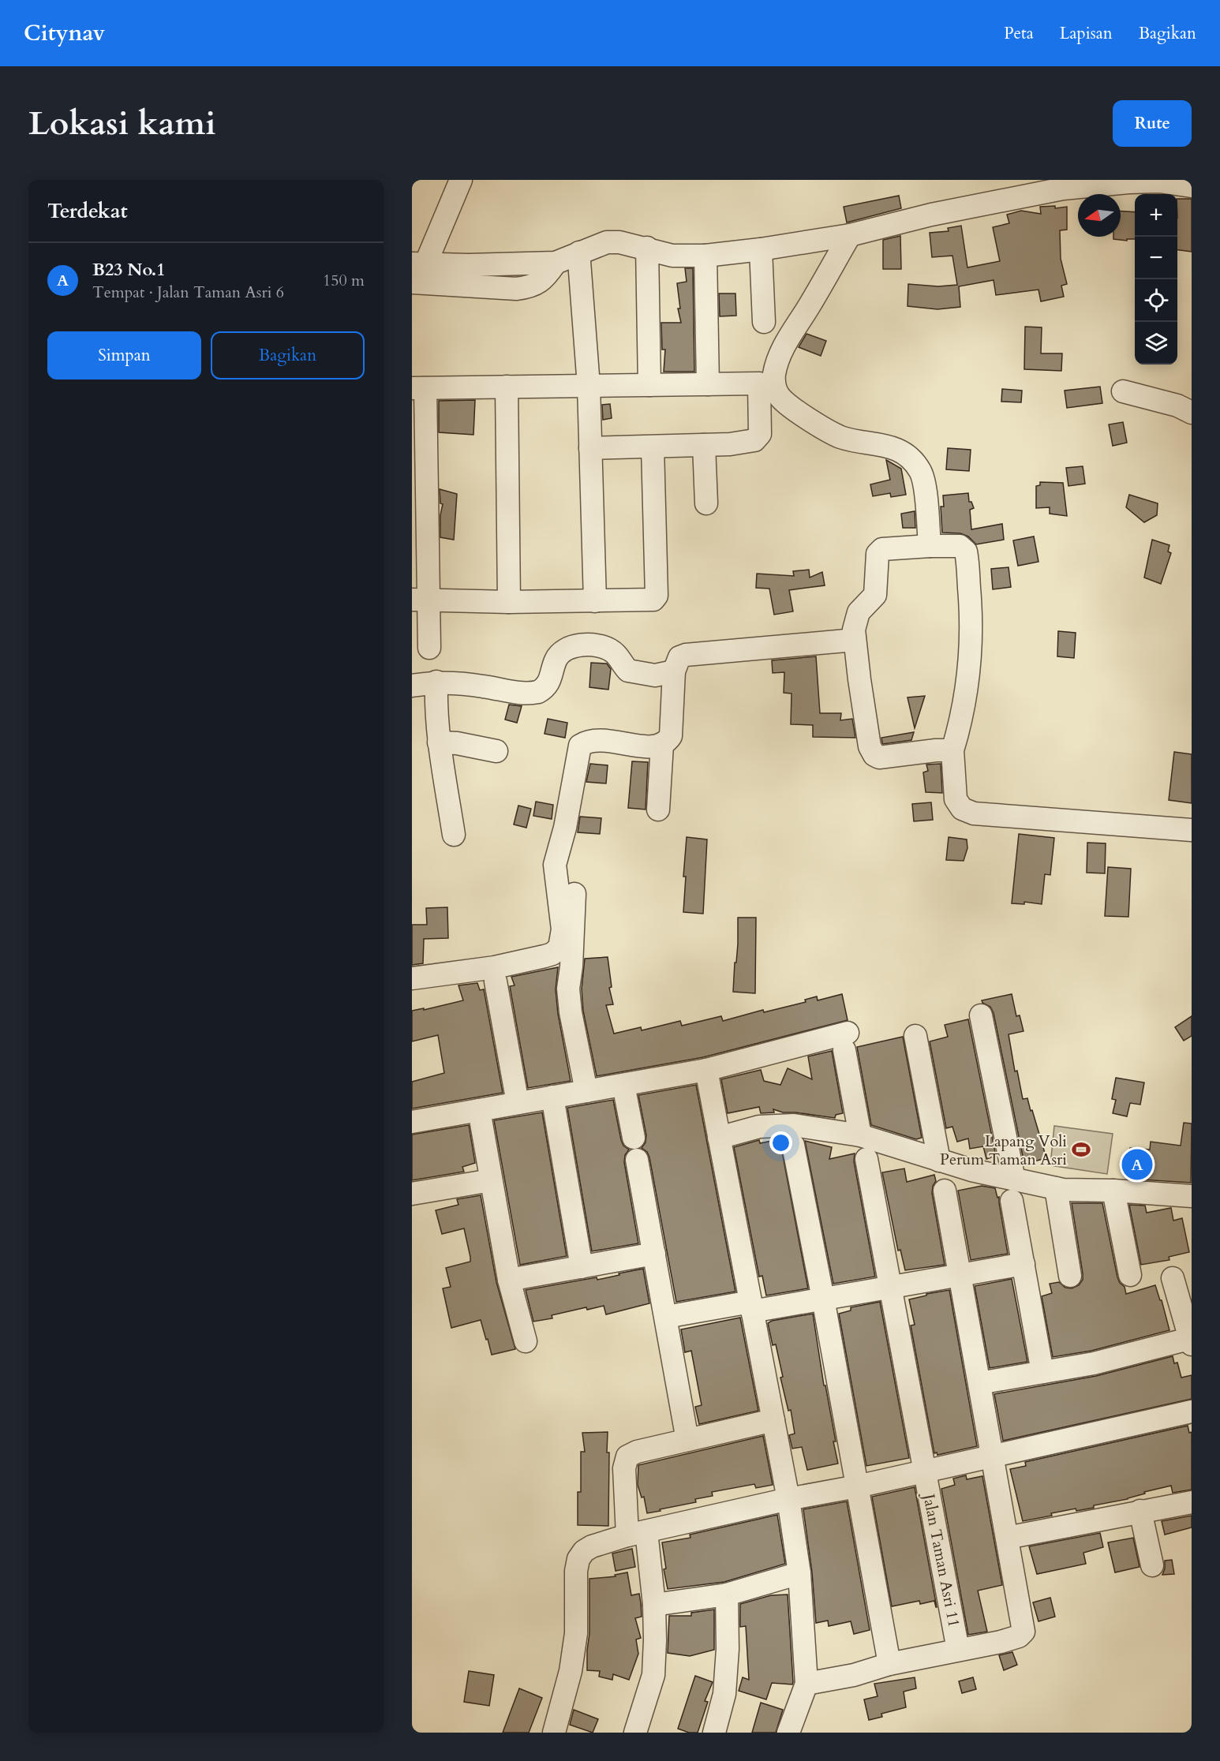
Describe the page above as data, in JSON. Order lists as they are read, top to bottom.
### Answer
{
  "streets": {
    "street": ["Jalan Taman Asri 11"]
  },
  "places": {
    "sports": ["Lapang Voli Perum Taman Asri"]
  },
  "north": "left",
  "page": {
    "header": "Citynav",
    "nav": ["Peta", "Lapisan", "Bagikan"],
    "buttons": [
      "Rute",
      ["Simpan", "Bagikan"]
    ],
    "title": "Lokasi kami",
    "heading": "Terdekat",
    "map_buttons": ["+", "−"],
    "list": [
      {
        "mark": "A",
        "name": "B23 No.1",
        "note": "Tempat · Jalan Taman Asri 6",
        "value": "150 m"
      }
    ],
    "pins": "A"
  }
}
